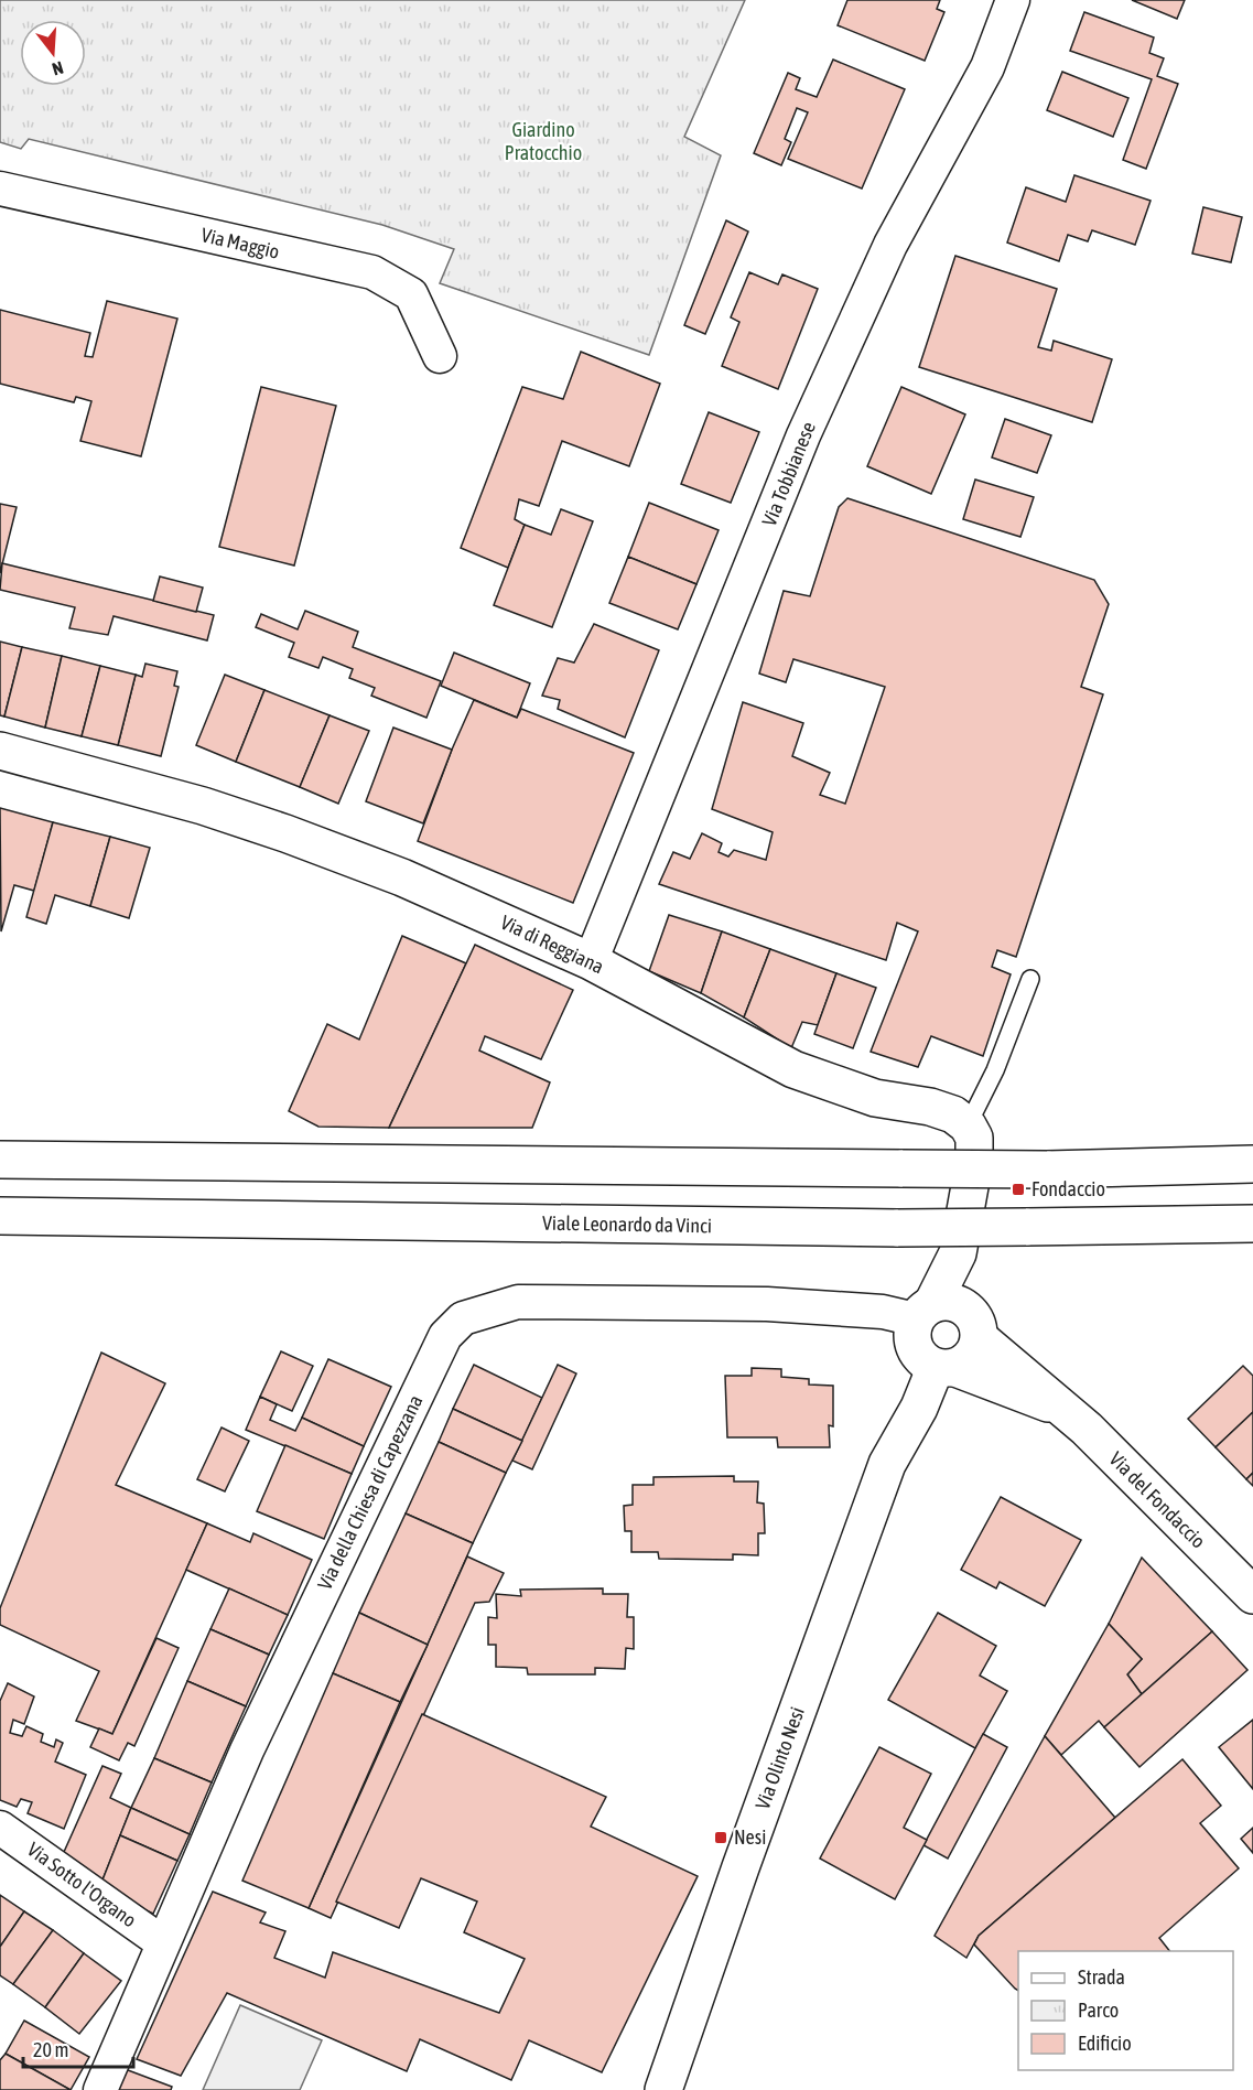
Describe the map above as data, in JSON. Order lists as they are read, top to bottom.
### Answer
{
  "streets": {
    "main road": [
      "Via di Reggiana",
      "Viale Leonardo da Vinci",
      "Via del Fondaccio",
      "Via Olinto Nesi"
    ],
    "street": [
      "Via Maggio",
      "Via Tobbianese",
      "Via della Chiesa di Capezzana",
      "Via Sotto l'Organo"
    ]
  },
  "crossings": [
    ["Via Tobbianese", "Via di Reggiana"],
    ["Via della Chiesa di Capezzana", "Via del Fondaccio"],
    ["Via della Chiesa di Capezzana", "Via Olinto Nesi"],
    ["Via della Chiesa di Capezzana", "Via Sotto l'Organo"],
    ["Via del Fondaccio", "Via Olinto Nesi"]
  ],
  "parks": ["Giardino Pratocchio"],
  "places": {
    "transit": ["Fondaccio", "Nesi"]
  },
  "legend": ["Strada", "Parco", "Edificio"],
  "scale_bar": "20 m",
  "north": "bottom"
}
